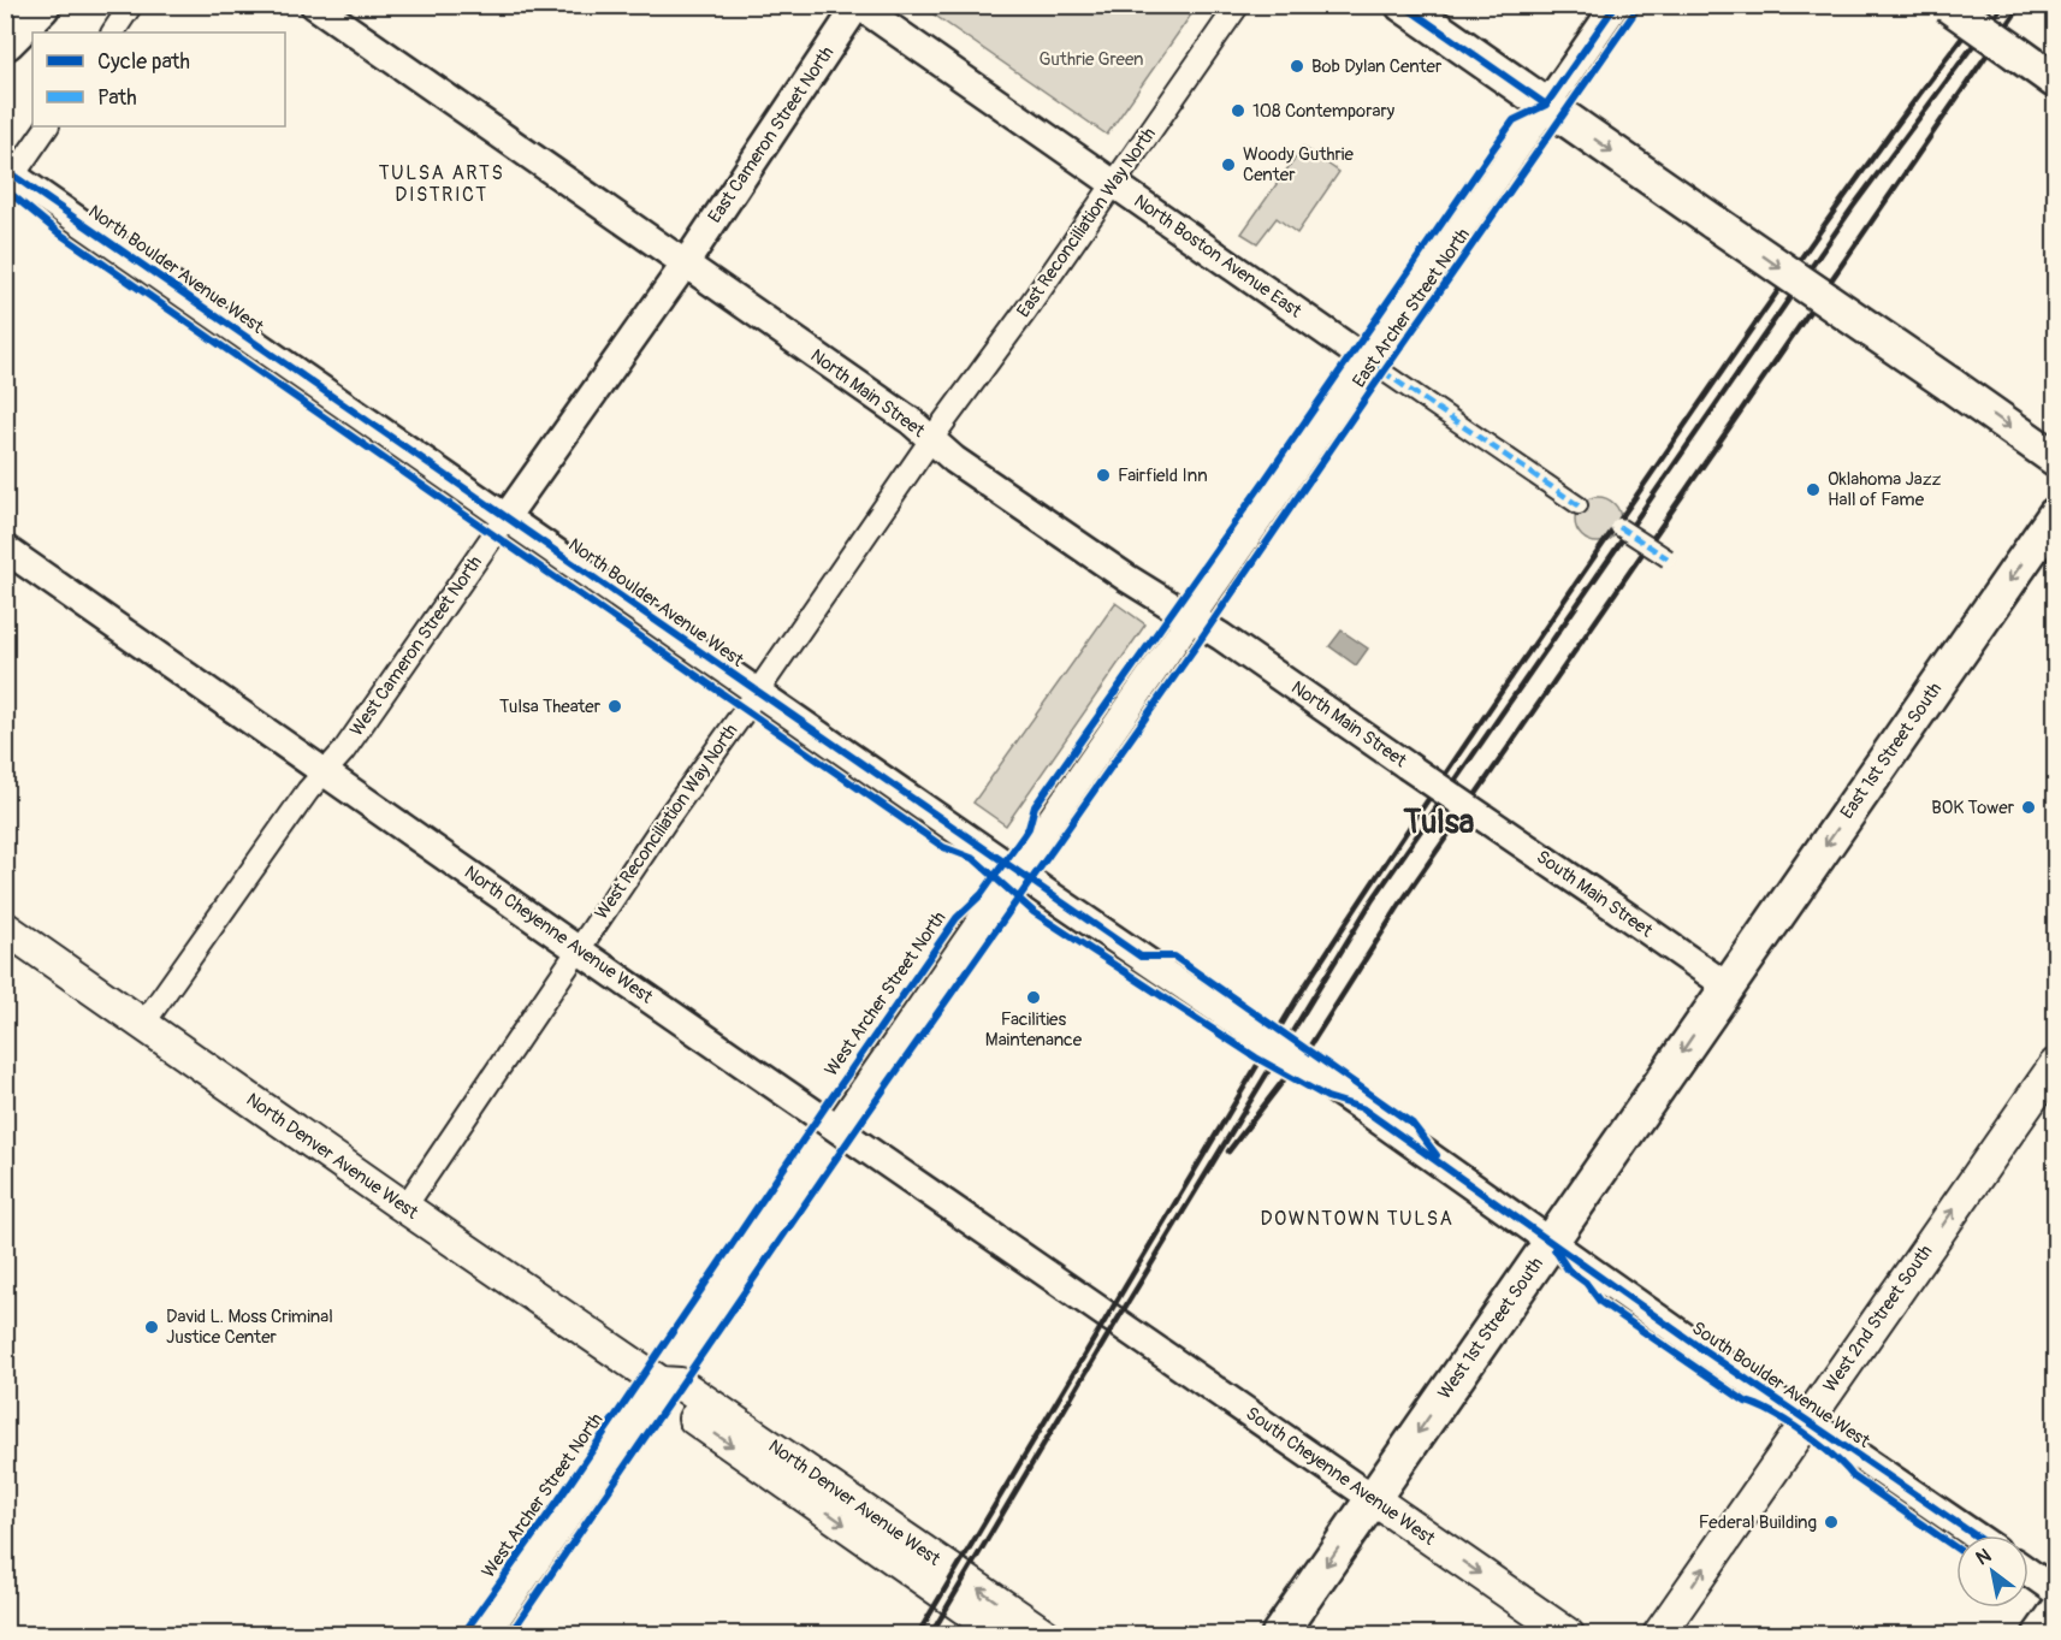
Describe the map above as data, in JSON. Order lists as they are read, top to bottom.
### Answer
{
  "streets": {
    "main road": [
      "East 1st Street South",
      "North Denver Avenue West",
      "West 2nd Street South",
      "West 1st Street South",
      "South Cheyenne Avenue West"
    ],
    "street": [
      "East Cameron Street North",
      "East Reconciliation Way North",
      "North Boston Avenue East",
      "North Boulder Avenue West",
      "East Archer Street North",
      "North Main Street",
      "West Cameron Street North",
      "West Reconciliation Way North",
      "South Main Street",
      "North Cheyenne Avenue West",
      "West Archer Street North",
      "South Boulder Avenue West"
    ]
  },
  "crossings": [
    ["East Cameron Street North", "North Boston Avenue East"],
    ["East Cameron Street North", "North Main Street"],
    ["East Cameron Street North", "West Cameron Street North"],
    ["East Reconciliation Way North", "North Boston Avenue East"],
    ["East Reconciliation Way North", "North Main Street"],
    ["East Reconciliation Way North", "West Reconciliation Way North"],
    ["North Boston Avenue East", "East Archer Street North"],
    ["North Boulder Avenue West", "West Cameron Street North"],
    ["North Boulder Avenue West", "West Reconciliation Way North"],
    ["North Boulder Avenue West", "West Archer Street North"],
    ["North Boulder Avenue West", "South Boulder Avenue West"],
    ["East Archer Street North", "North Main Street"],
    ["East Archer Street North", "West Archer Street North"],
    ["North Main Street", "West Cameron Street North"],
    ["North Main Street", "West Reconciliation Way North"],
    ["North Main Street", "South Main Street"],
    ["North Main Street", "West Archer Street North"],
    ["West Cameron Street North", "North Cheyenne Avenue West"],
    ["West Cameron Street North", "North Denver Avenue West"],
    ["East 1st Street South", "South Main Street"],
    ["East 1st Street South", "West 1st Street South"],
    ["West Reconciliation Way North", "North Cheyenne Avenue West"],
    ["West Reconciliation Way North", "North Denver Avenue West"],
    ["South Main Street", "West 1st Street South"],
    ["North Cheyenne Avenue West", "West Archer Street North"],
    ["North Cheyenne Avenue West", "South Cheyenne Avenue West"],
    ["West Archer Street North", "North Denver Avenue West"],
    ["West 2nd Street South", "South Boulder Avenue West"],
    ["West 1st Street South", "South Boulder Avenue West"],
    ["West 1st Street South", "South Cheyenne Avenue West"]
  ],
  "one_way": [
    "East 1st Street South",
    "West 2nd Street South",
    "West 1st Street South",
    "South Cheyenne Avenue West"
  ],
  "districts": ["TULSA ARTS DISTRICT", "Tulsa", "DOWNTOWN TULSA"],
  "parks": ["Guthrie Green"],
  "places": [
    "Bob Dylan Center",
    "108 Contemporary",
    "Woody Guthrie Center",
    "Fairfield Inn",
    "Oklahoma Jazz Hall of Fame",
    "Tulsa Theater",
    "BOK Tower",
    "Facilities Maintenance",
    "David L. Moss Criminal Justice Center",
    "Federal Building"
  ],
  "legend": ["Cycle path", "Path"],
  "north": "top left"
}
